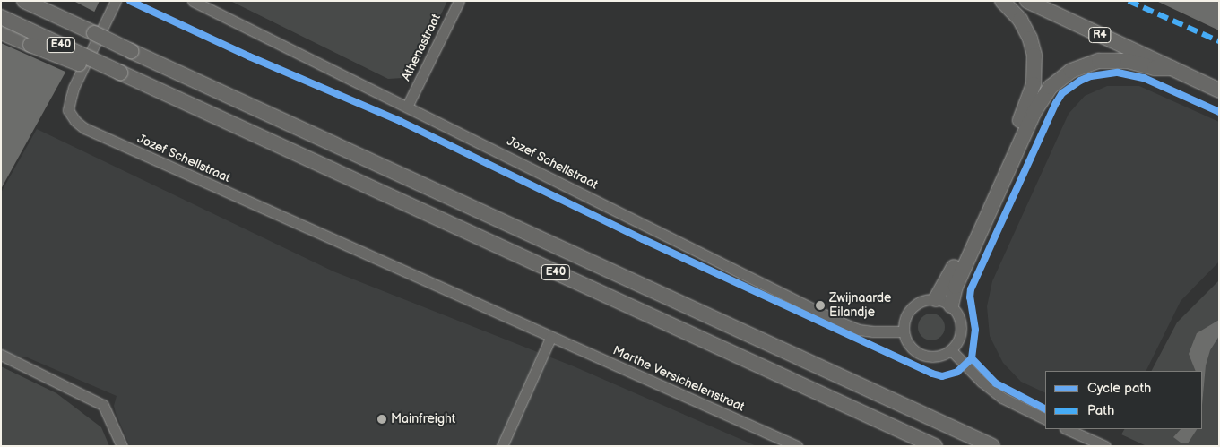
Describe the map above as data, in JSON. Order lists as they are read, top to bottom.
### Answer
{
  "streets": {
    "highway": ["R4", "E40"],
    "street": ["Athenastraat", "Jozef Schellstraat", "Marthe Versichelenstraat"]
  },
  "crossings": [
    ["Athenastraat", "Jozef Schellstraat"],
    ["Jozef Schellstraat", "Marthe Versichelenstraat"]
  ],
  "places": ["Zwijnaarde Eilandje", "Mainfreight"],
  "legend": ["Cycle path", "Path"]
}
